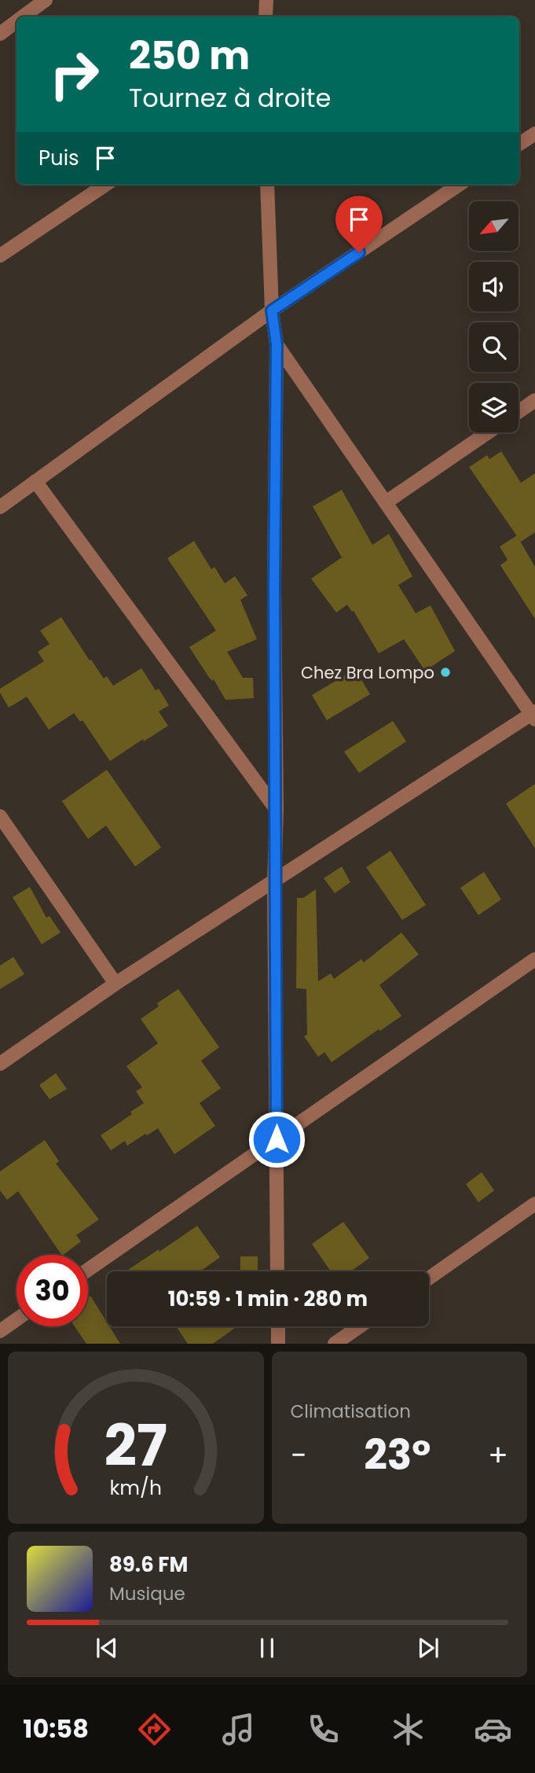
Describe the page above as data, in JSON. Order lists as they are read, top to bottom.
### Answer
{
  "places": ["Chez Bra Lompo"],
  "north": "bottom left",
  "page": {
    "turn": ["250 m", "Tournez à droite"],
    "then": "Puis",
    "limit": "30",
    "trip": "10:59 · 1 min · 280 m",
    "tile": "Climatisation",
    "heat": ["−", "23°", "+"],
    "song": ["89.6 FM", "Musique"],
    "tabs": "10:58",
    "gauge": ["27", "km/h"]
  }
}
